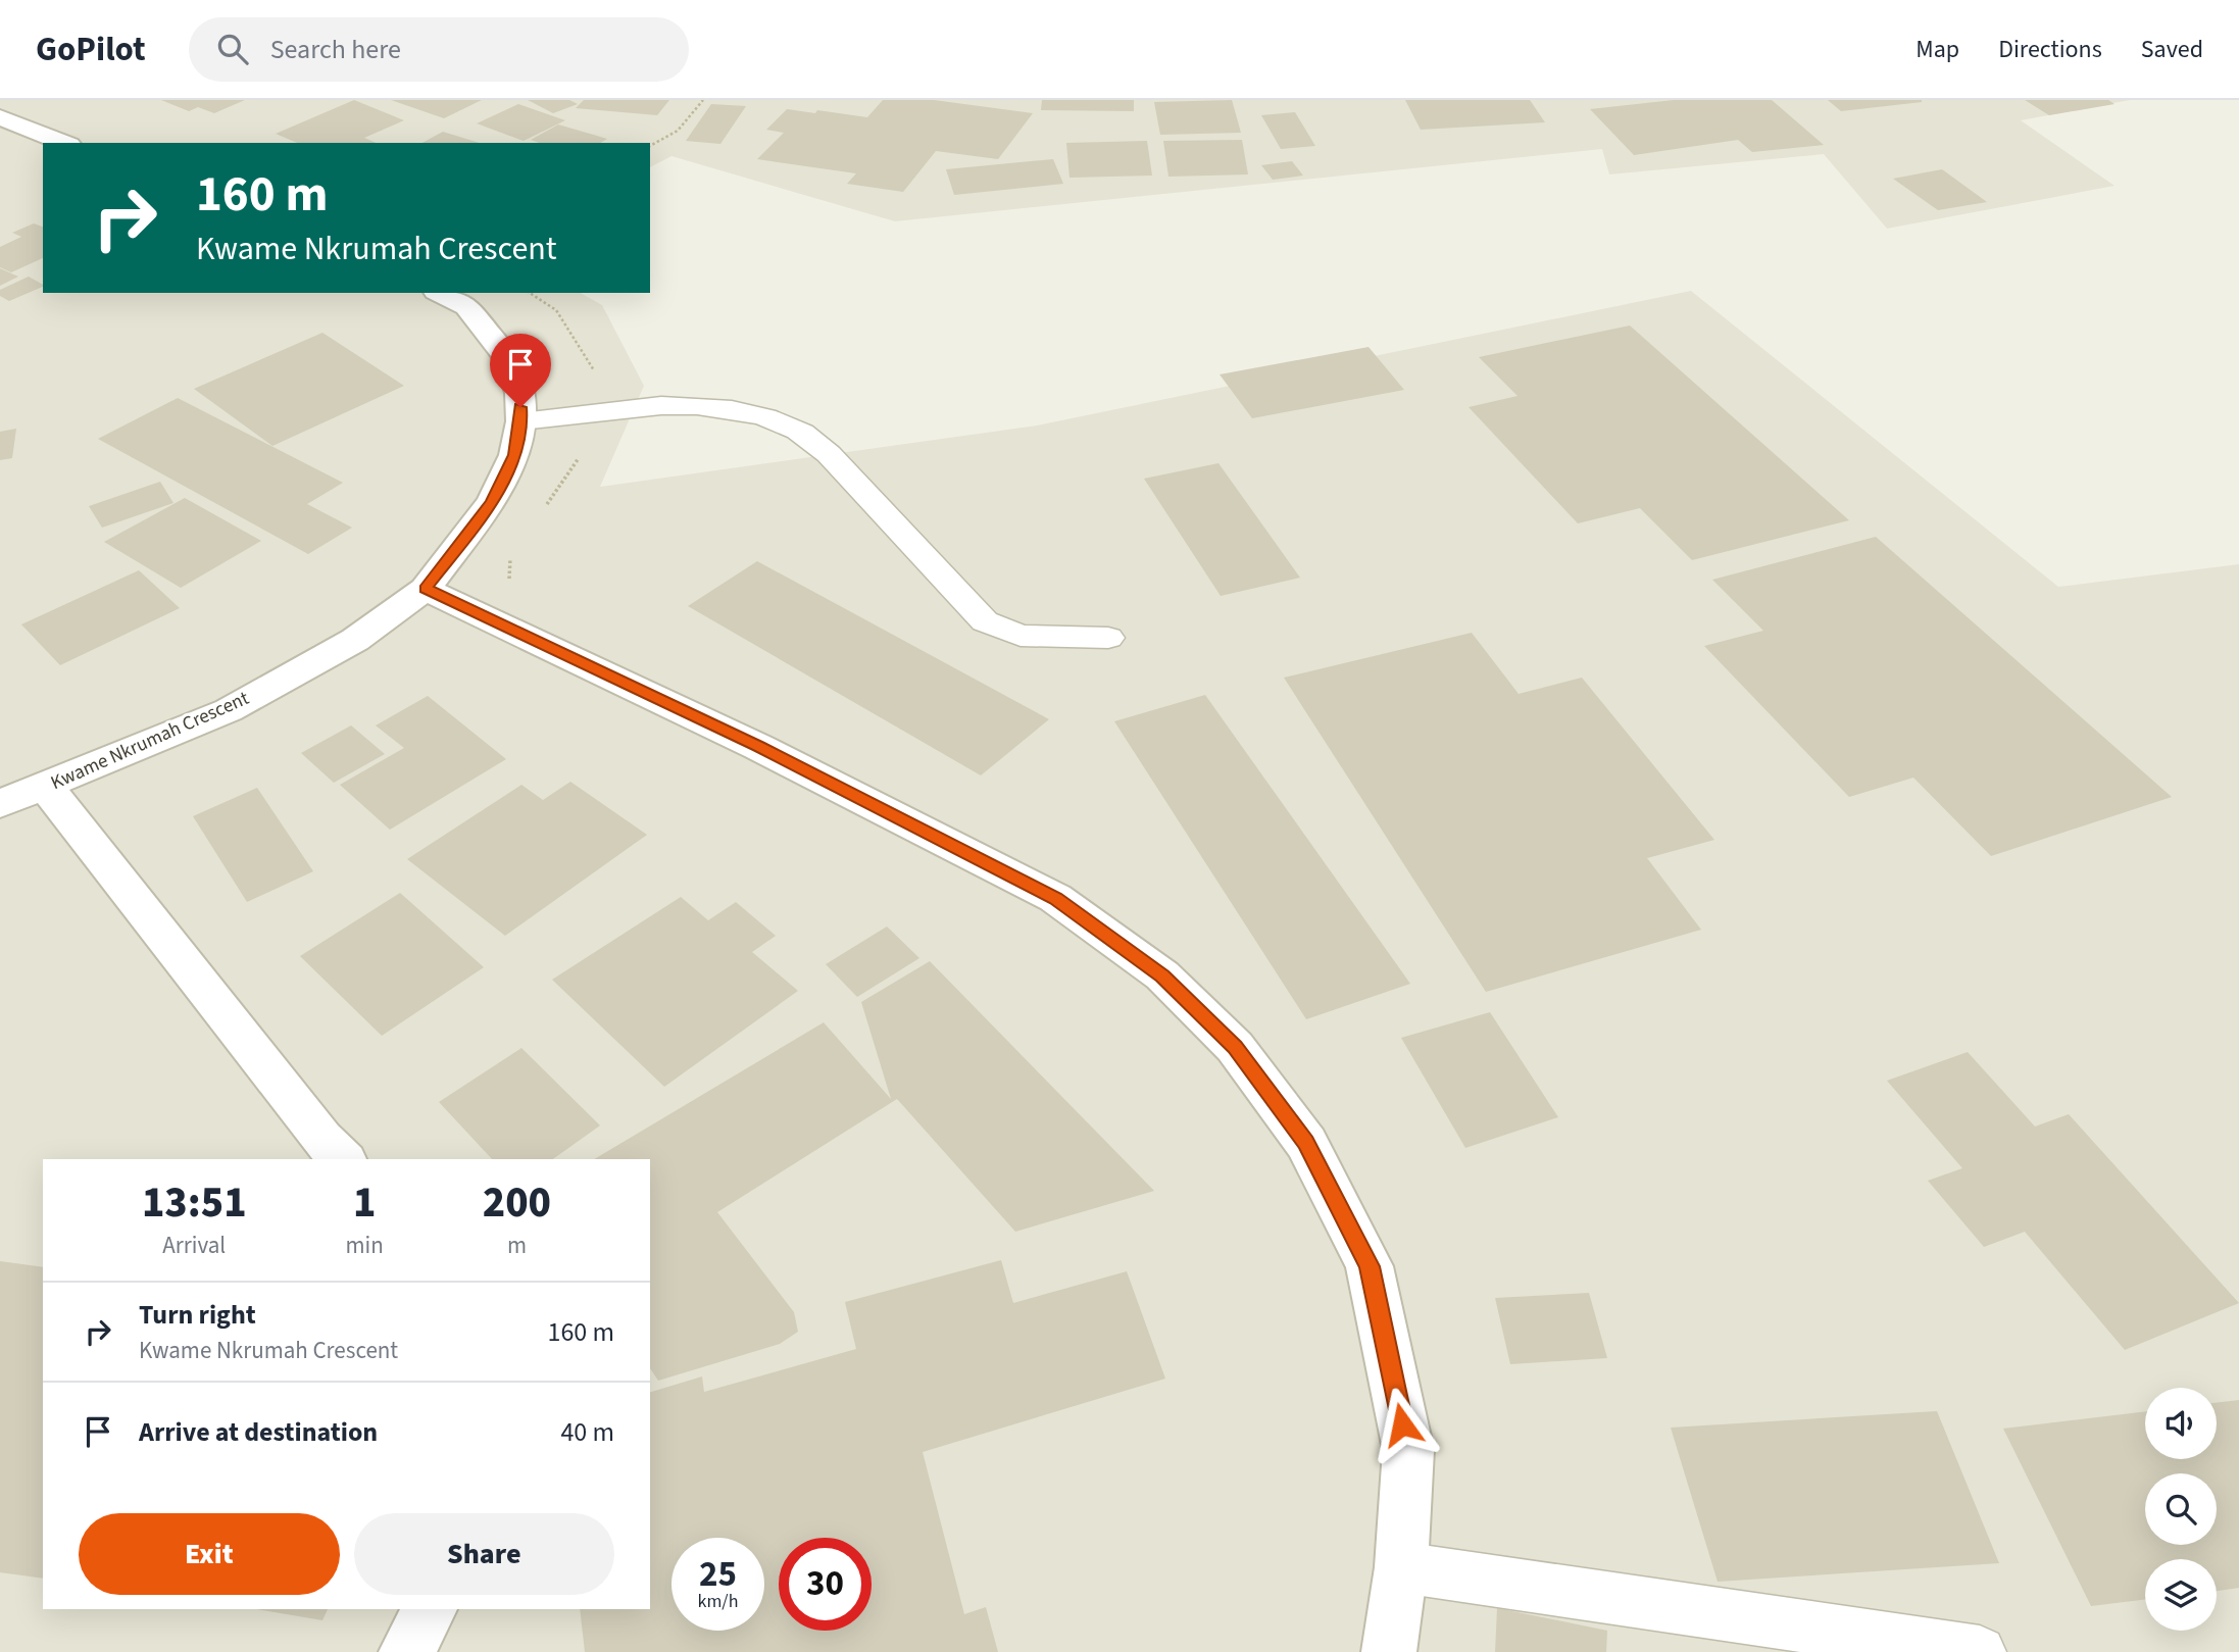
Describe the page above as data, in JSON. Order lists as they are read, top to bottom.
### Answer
{
  "streets": {
    "street": ["Kwame Nkrumah Crescent"]
  },
  "page": {
    "header": "GoPilot",
    "search": "Search here",
    "nav": ["Map", "Directions", "Saved"],
    "turn": ["160 m", "Kwame Nkrumah Crescent"],
    "eta": [
      "13:51",
      "Arrival",
      "1",
      "min",
      "200",
      "m"
    ],
    "list": [
      {
        "name": "Turn right",
        "note": "Kwame Nkrumah Crescent",
        "value": "160 m"
      },
      {
        "name": "Arrive at destination",
        "value": "40 m"
      }
    ],
    "buttons": ["Exit", "Share"],
    "speed": "25 km/h",
    "limit": "30"
  }
}
